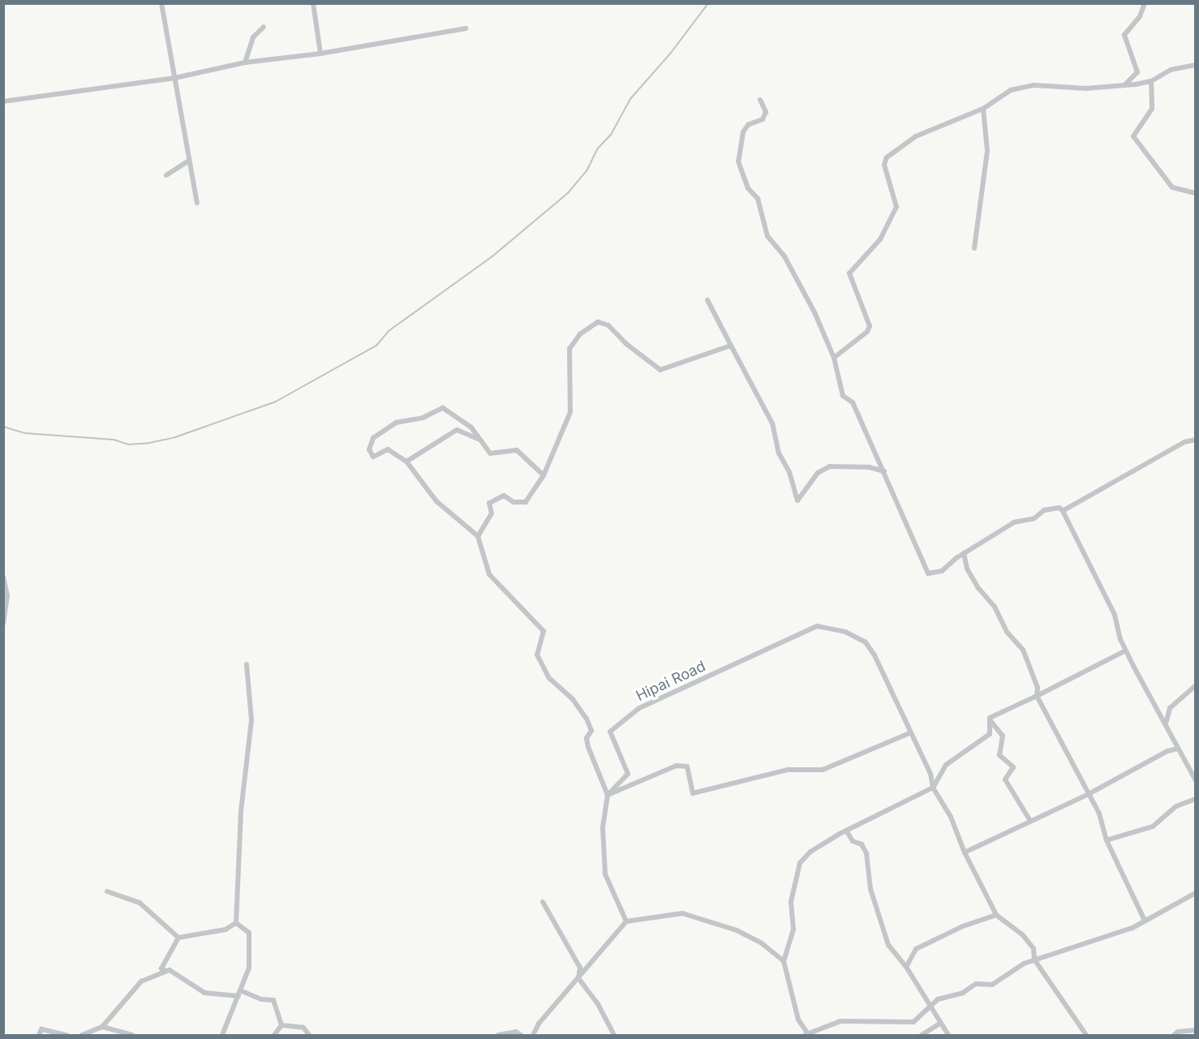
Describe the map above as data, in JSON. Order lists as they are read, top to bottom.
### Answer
{
  "streets": {
    "street": ["Hipai Road"]
  }
}
